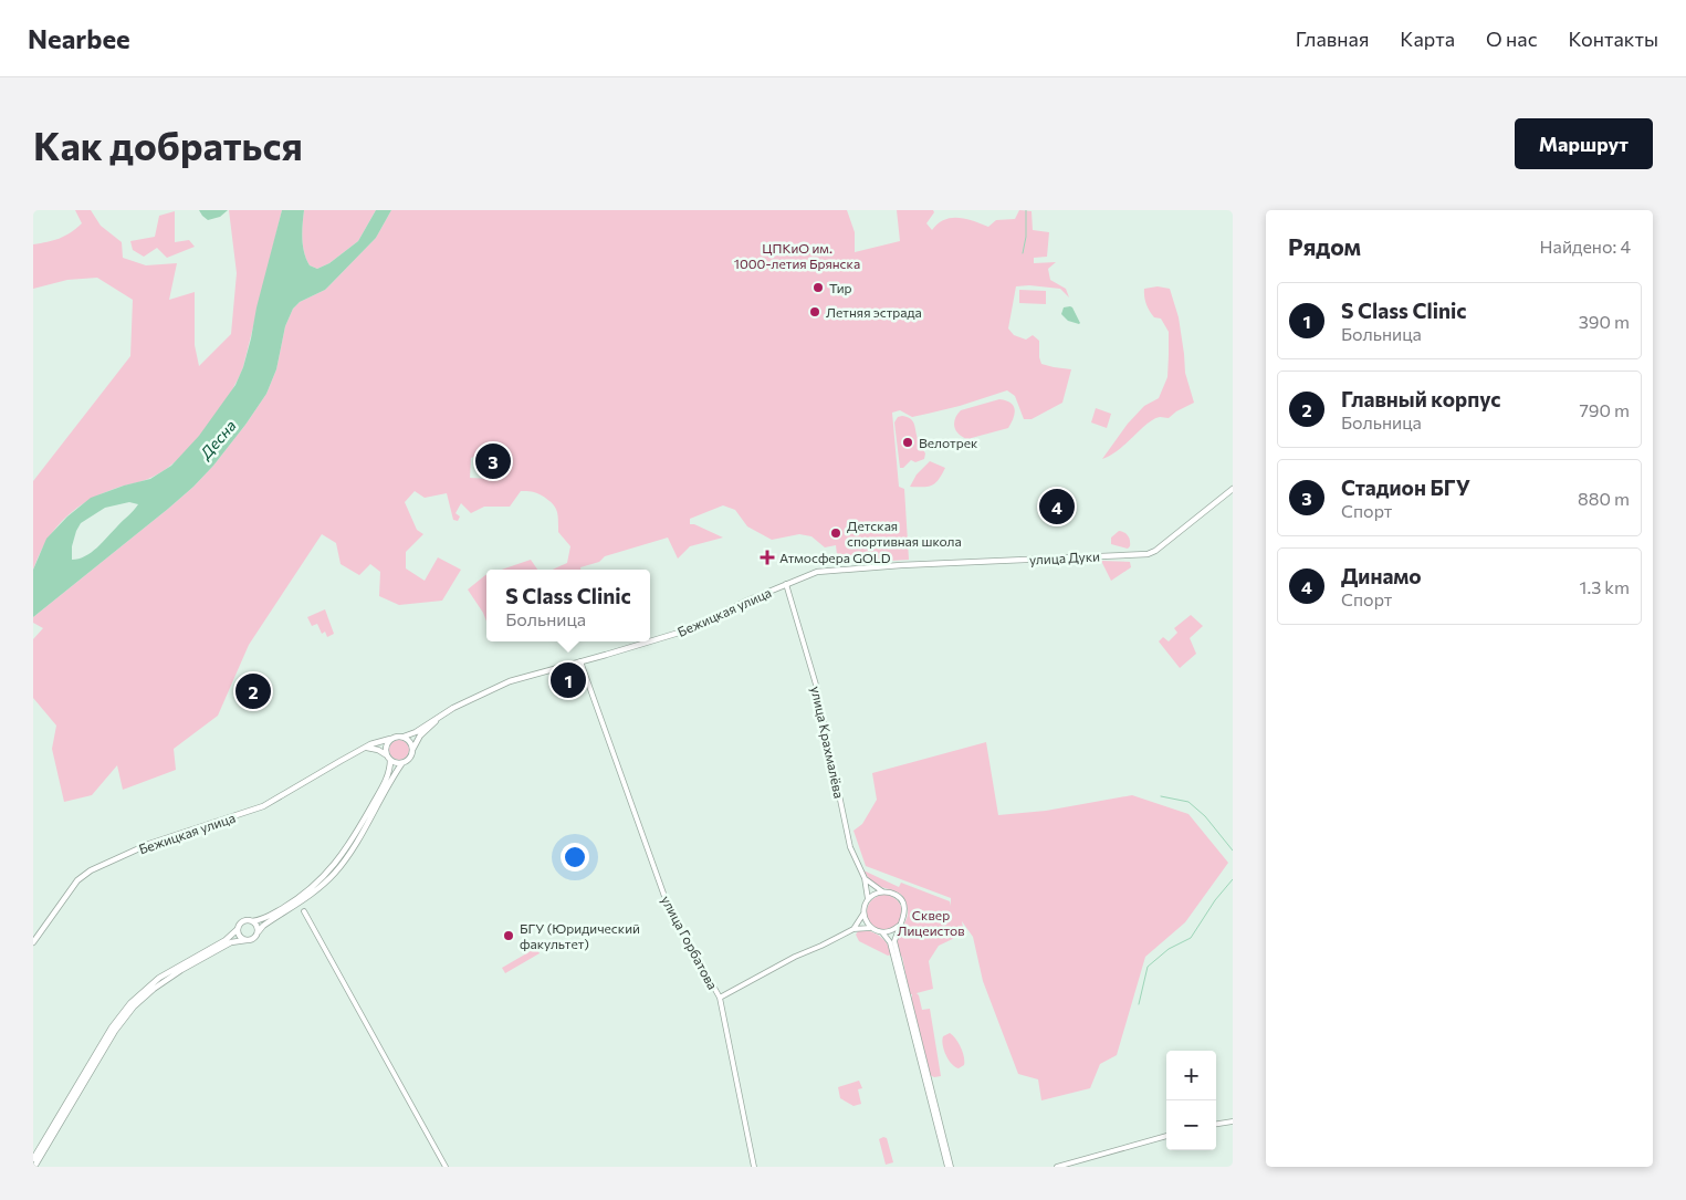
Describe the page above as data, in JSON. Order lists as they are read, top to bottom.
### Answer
{
  "streets": {
    "main road": [
      "улица Дуки",
      "Бежицкая улица",
      "улица Крахмалёва",
      "улица Горбатова"
    ]
  },
  "crossings": [
    ["улица Дуки", "Бежицкая улица"],
    ["Бежицкая улица", "улица Крахмалёва"],
    ["Бежицкая улица", "улица Горбатова"]
  ],
  "water": ["Десна"],
  "parks": ["ЦПКиО им. 1000-летия Брянска", "Сквер Лицеистов"],
  "places": {
    "other": [
      "Тир",
      "Летняя эстрада",
      "Велотрек",
      "Детская спортивная школа",
      "БГУ (Юридический факультет)"
    ],
    "health": ["Атмосфера GOLD"]
  },
  "page": {
    "header": "Nearbee",
    "nav": [
      "Главная",
      "Карта",
      "О нас",
      "Контакты"
    ],
    "buttons": "Маршрут",
    "title": "Как добраться",
    "heading": ["Рядом", "Найдено: 4"],
    "list": [
      {
        "mark": "1",
        "name": "S Class Clinic",
        "note": "Больница",
        "value": "390 m"
      },
      {
        "mark": "2",
        "name": "Главный корпус",
        "note": "Больница",
        "value": "790 m"
      },
      {
        "mark": "3",
        "name": "Стадион БГУ",
        "note": "Спорт",
        "value": "880 m"
      },
      {
        "mark": "4",
        "name": "Динамо",
        "note": "Спорт",
        "value": "1.3 km"
      }
    ],
    "pins": [
      "3",
      "4",
      "1",
      "2"
    ],
    "popup": ["S Class Clinic", "Больница"],
    "map_buttons": ["+", "−"]
  }
}
